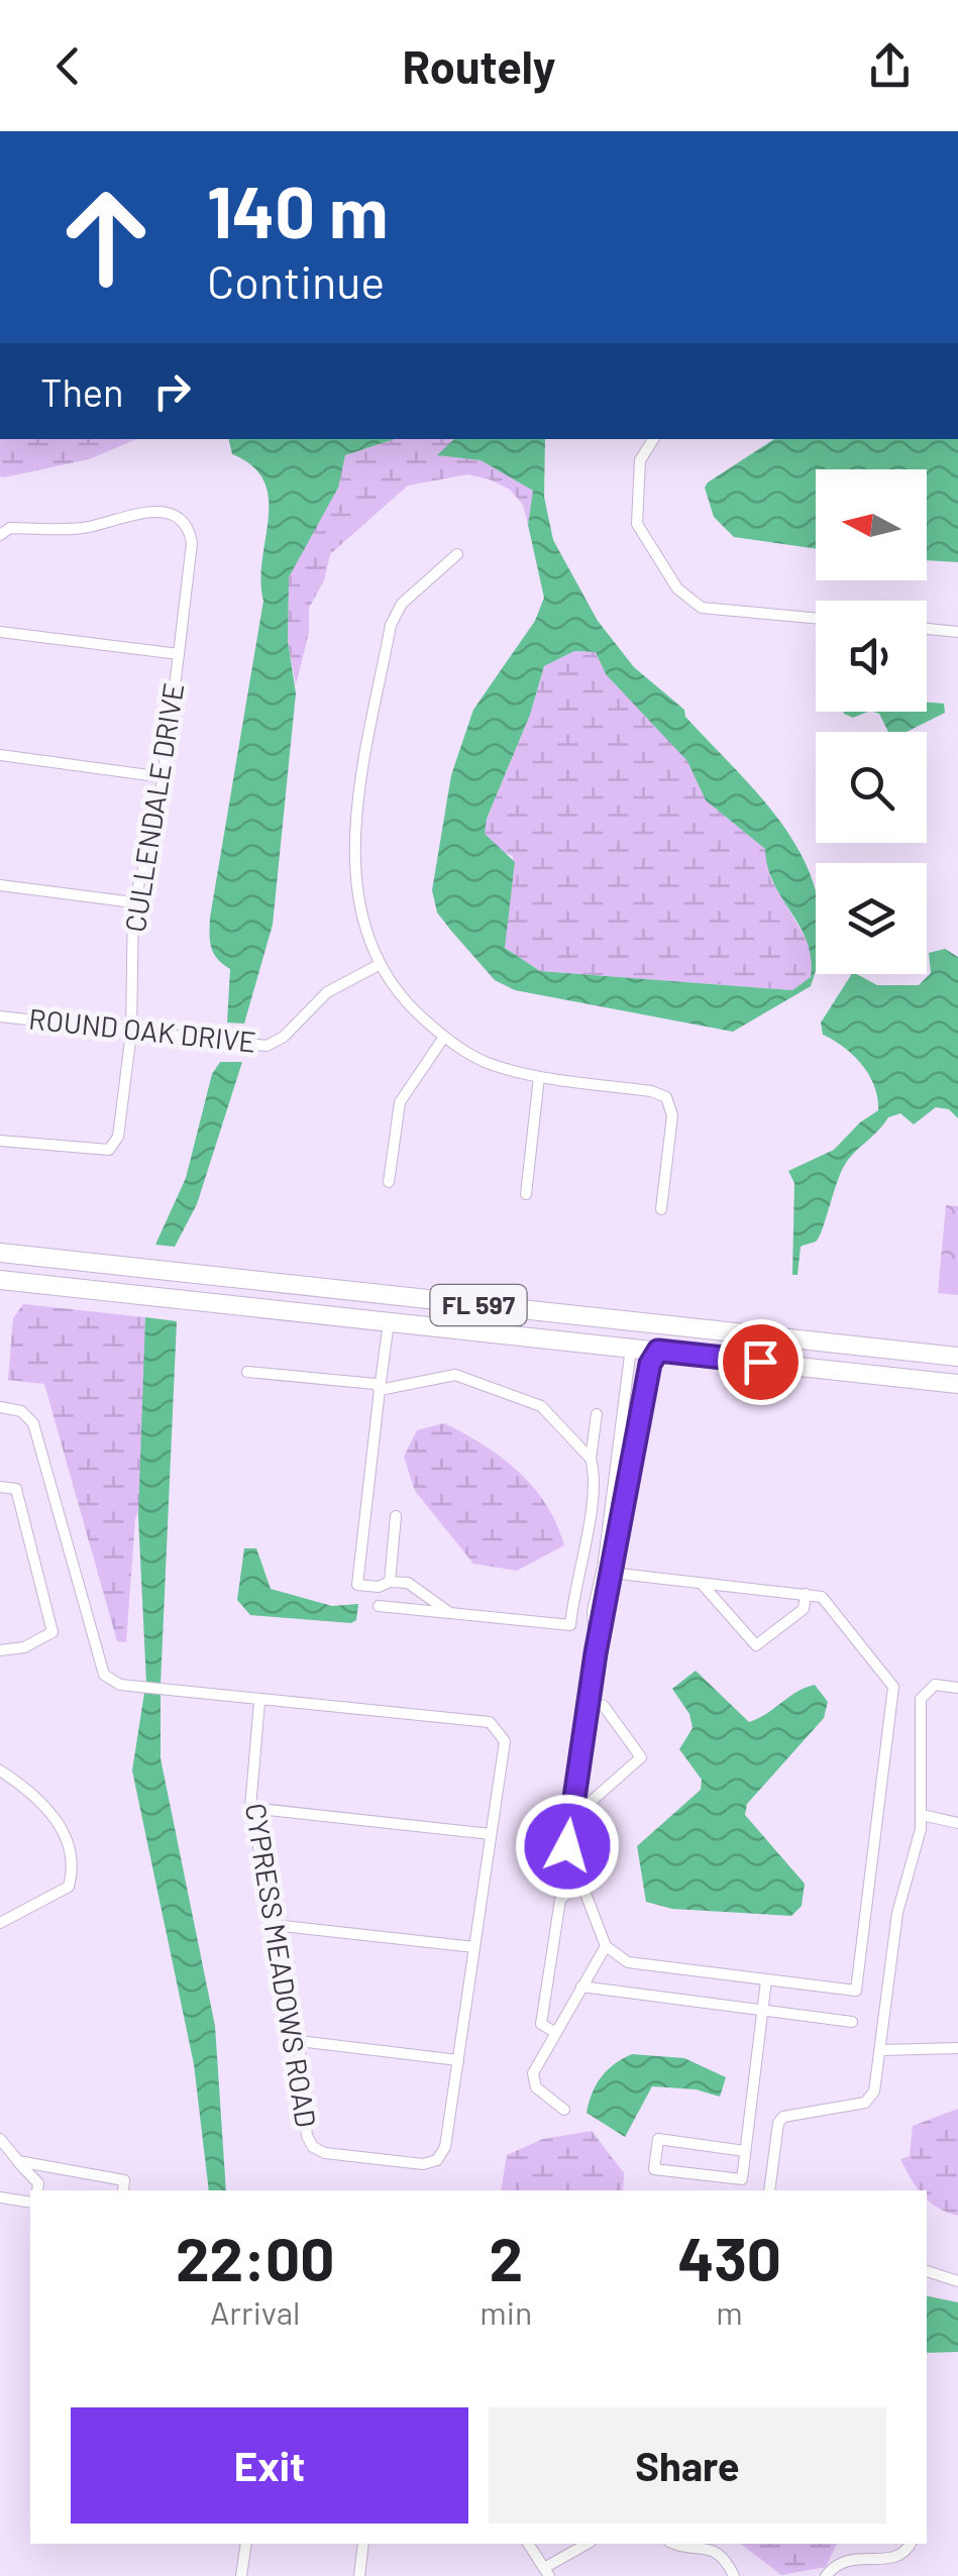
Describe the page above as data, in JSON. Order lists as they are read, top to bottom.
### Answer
{
  "streets": {
    "main road": ["FL 597"],
    "street": ["CULLENDALE DRIVE", "ROUND OAK DRIVE", "CYPRESS MEADOWS ROAD"]
  },
  "crossings": [
    ["CULLENDALE DRIVE", "ROUND OAK DRIVE"]
  ],
  "north": "left",
  "page": {
    "header": "Routely",
    "turn": ["140 m", "Continue"],
    "then": "Then",
    "eta": [
      "22:00",
      "Arrival",
      "2",
      "min",
      "430",
      "m"
    ],
    "buttons": ["Exit", "Share"]
  }
}
